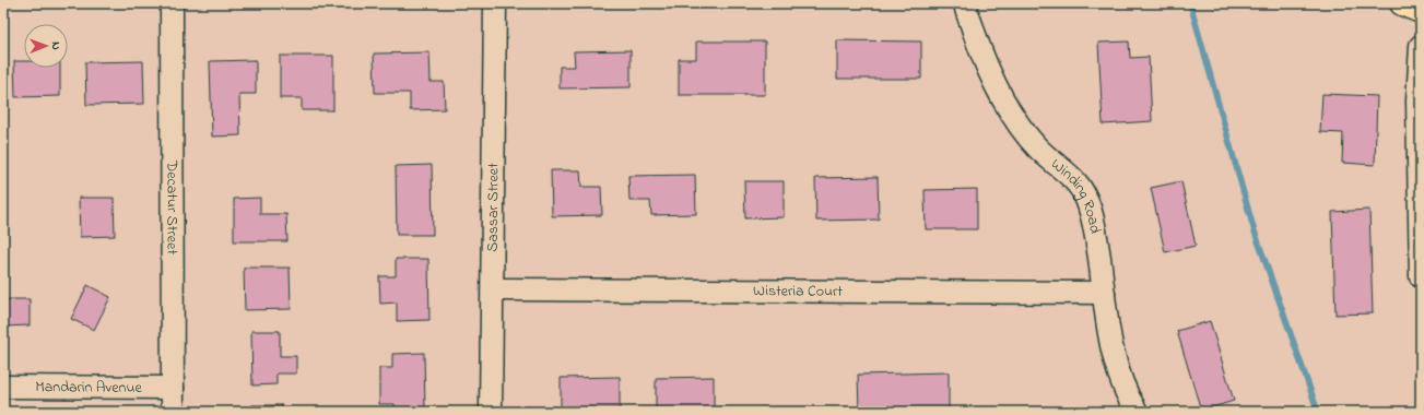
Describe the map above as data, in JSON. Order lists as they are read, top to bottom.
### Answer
{
  "streets": {
    "street": [
      "Winding Road",
      "Decatur Street",
      "Sassar Street",
      "Wisteria Court",
      "Mandarin Avenue"
    ]
  },
  "crossings": [
    ["Winding Road", "Wisteria Court"],
    ["Decatur Street", "Mandarin Avenue"],
    ["Sassar Street", "Wisteria Court"]
  ],
  "north": "right"
}
